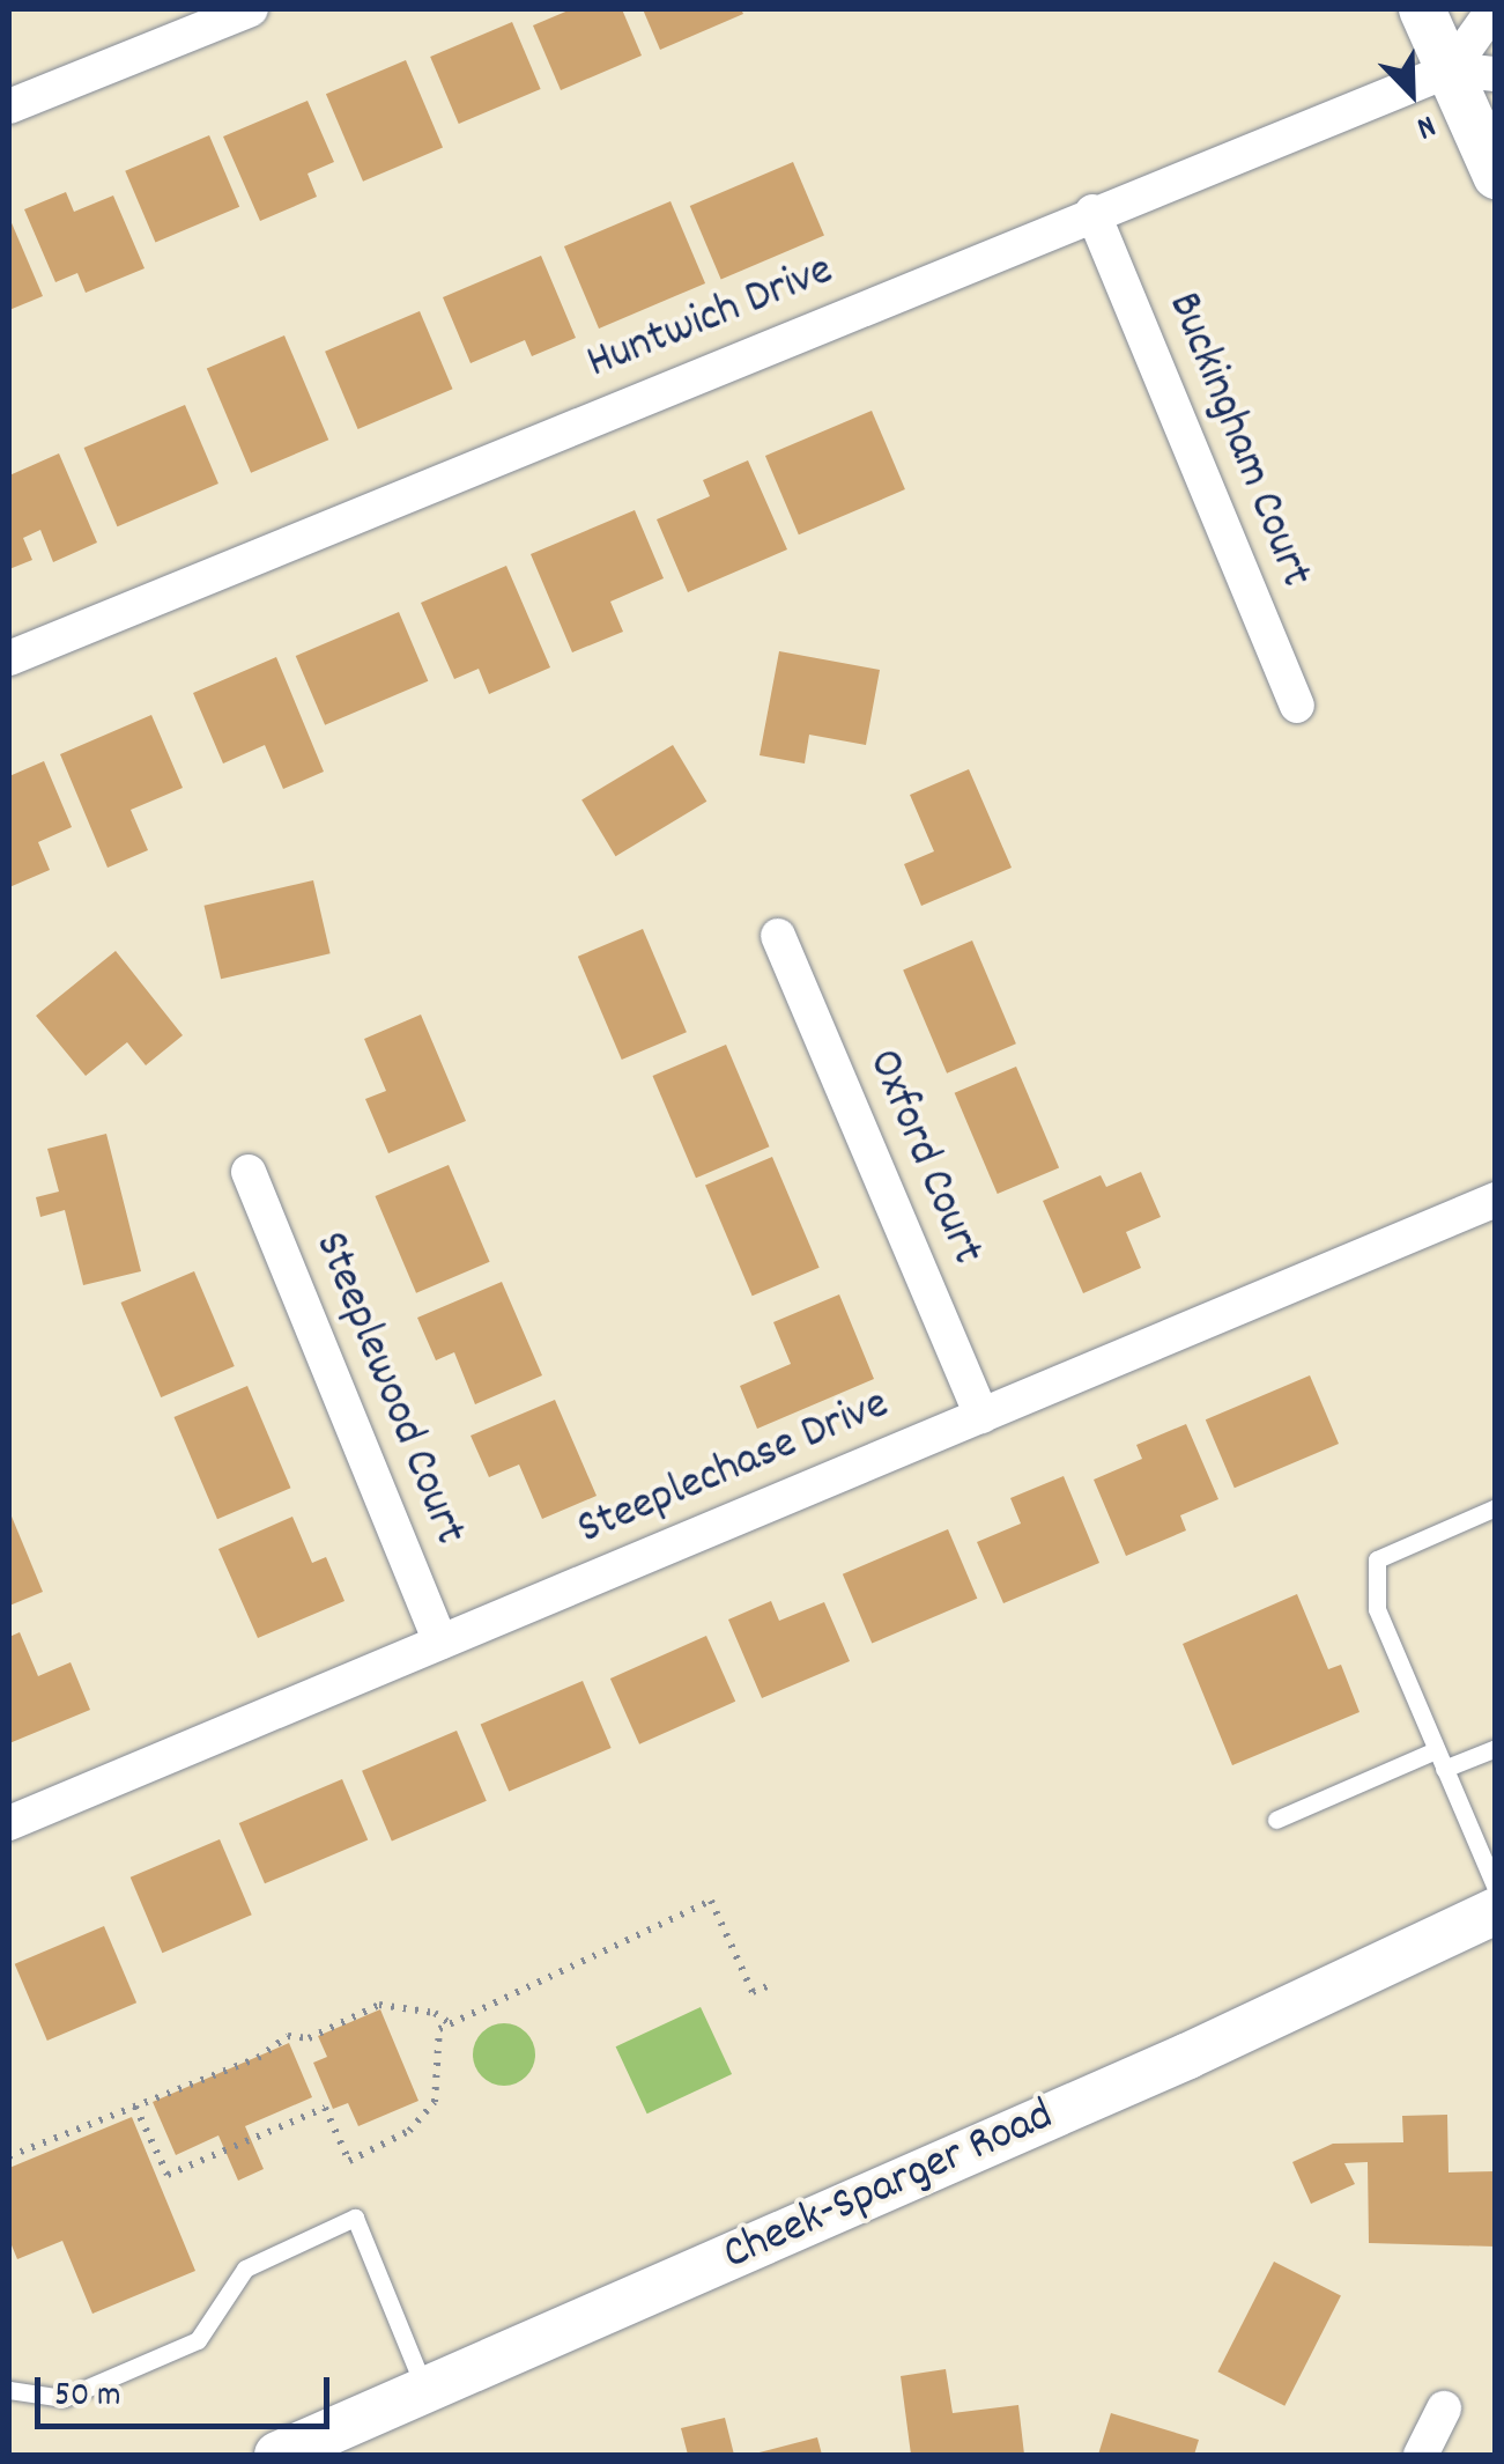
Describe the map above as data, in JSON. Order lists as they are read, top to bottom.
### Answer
{
  "streets": {
    "main road": ["Cheek-Sparger Road"],
    "street": [
      "Huntwich Drive",
      "Buckingham Court",
      "Oxford Court",
      "Steeplewood Court",
      "Steeplechase Drive"
    ]
  },
  "crossings": [
    ["Huntwich Drive", "Buckingham Court"],
    ["Oxford Court", "Steeplechase Drive"],
    ["Steeplewood Court", "Steeplechase Drive"]
  ],
  "scale_bar": "50 m",
  "north": "bottom right"
}
